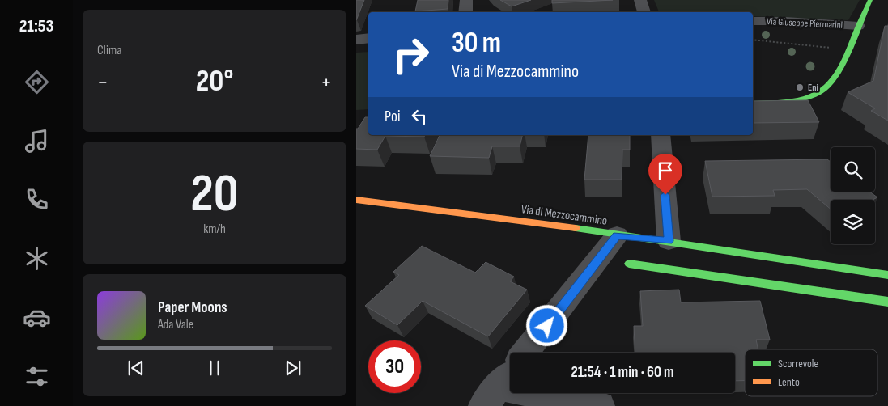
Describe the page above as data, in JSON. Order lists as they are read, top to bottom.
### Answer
{
  "streets": {
    "street": ["Via Giuseppe Piermarini", "Via di Mezzocammino"]
  },
  "places": ["Eni"],
  "legend": ["Scorrevole", "Lento"],
  "page": {
    "tabs": "21:53",
    "tile": [
      "Clima",
      ["20", "km/h"]
    ],
    "turn": ["30 m", "Via di Mezzocammino"],
    "heat": ["−", "20°", "+"],
    "then": "Poi",
    "song": ["Paper Moons", "Ada Vale"],
    "limit": "30",
    "trip": "21:54 · 1 min · 60 m"
  }
}
